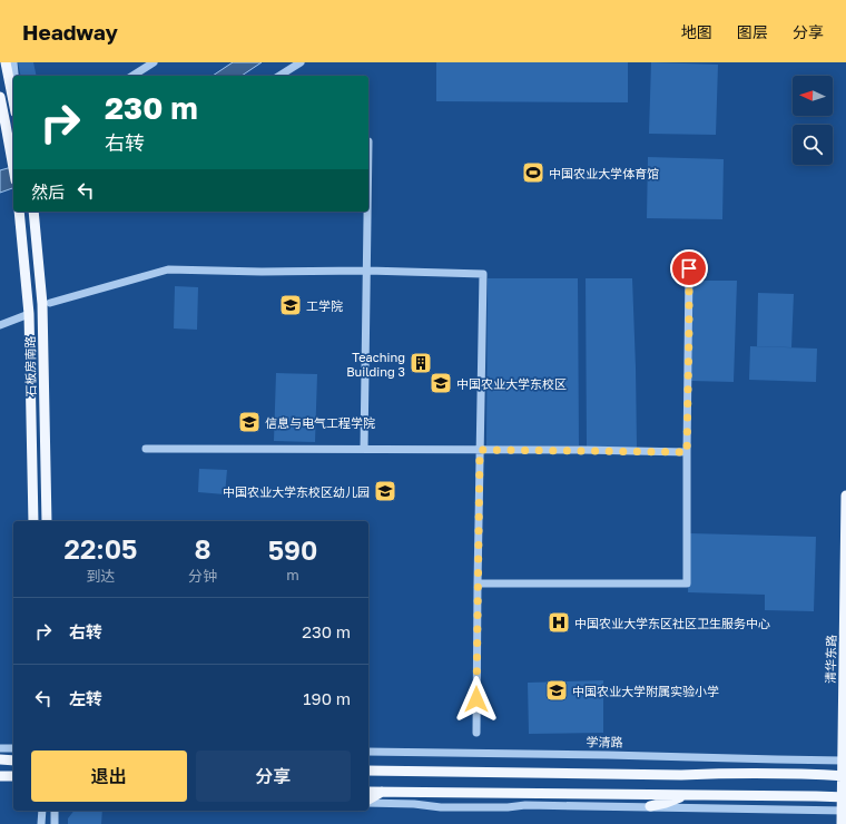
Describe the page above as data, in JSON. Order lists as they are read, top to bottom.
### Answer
{
  "streets": {
    "main road": ["石板房南路", "清华东路"],
    "street": ["学清路"]
  },
  "crossings": [
    ["清华东路", "学清路"]
  ],
  "places": {
    "sports": ["中国农业大学体育馆"],
    "school or university": [
      "工学院",
      "中国农业大学东校区",
      "信息与电气工程学院",
      "中国农业大学东校区幼儿园",
      "中国农业大学附属实验小学"
    ],
    "building": ["Teaching Building 3"],
    "hospital": ["中国农业大学东区社区卫生服务中心"]
  },
  "north": "left",
  "page": {
    "header": "Headway",
    "nav": ["地图", "图层", "分享"],
    "turn": ["230 m", "右转"],
    "then": "然后",
    "eta": [
      "22:05",
      "到达",
      "8",
      "分钟",
      "590",
      "m"
    ],
    "list": [
      {
        "name": "右转",
        "value": "230 m"
      },
      {
        "name": "左转",
        "value": "190 m"
      }
    ],
    "buttons": ["退出", "分享"]
  }
}
